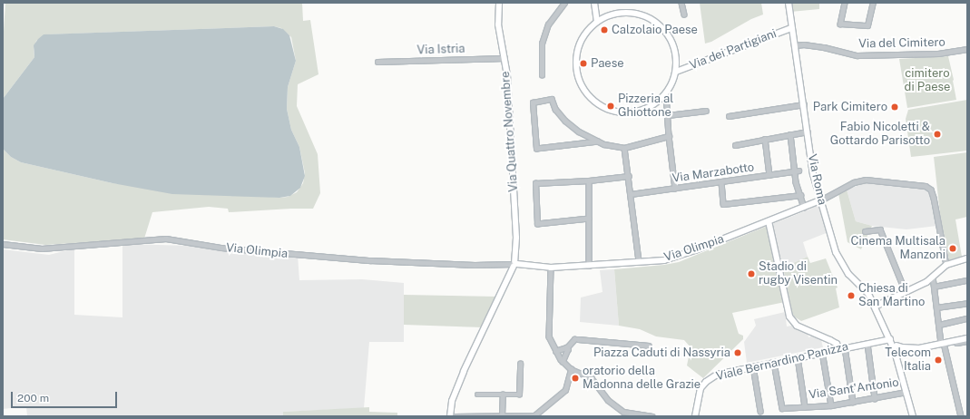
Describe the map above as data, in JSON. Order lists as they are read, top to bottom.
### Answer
{
  "streets": {
    "street": [
      "Via del Cimitero",
      "Via Istria",
      "Via dei Partigiani",
      "Via Quattro Novembre",
      "Via Marzabotto",
      "Via Roma",
      "Via Olimpia",
      "Viale Bernardino Panizza",
      "Via Sant'Antonio"
    ]
  },
  "crossings": [
    ["Via del Cimitero", "Via Roma"],
    ["Via Istria", "Via Quattro Novembre"],
    ["Via dei Partigiani", "Via Roma"],
    ["Via Quattro Novembre", "Via Olimpia"],
    ["Via Roma", "Via Olimpia"],
    ["Via Roma", "Viale Bernardino Panizza"],
    ["Viale Bernardino Panizza", "Via Sant'Antonio"]
  ],
  "parks": ["cimitero di Paese"],
  "places": [
    "Calzolaio Paese",
    "Paese",
    "Pizzeria al Ghiottone",
    "Park Cimitero",
    "Fabio Nicoletti & Gottardo Parisotto",
    "Cinema Multisala Manzoni",
    "Stadio di rugby Visentin",
    "Chiesa di San Martino",
    "Piazza Caduti di Nassyria",
    "Telecom Italia",
    "oratorio della Madonna delle Grazie"
  ],
  "scale_bar": "200 m"
}
